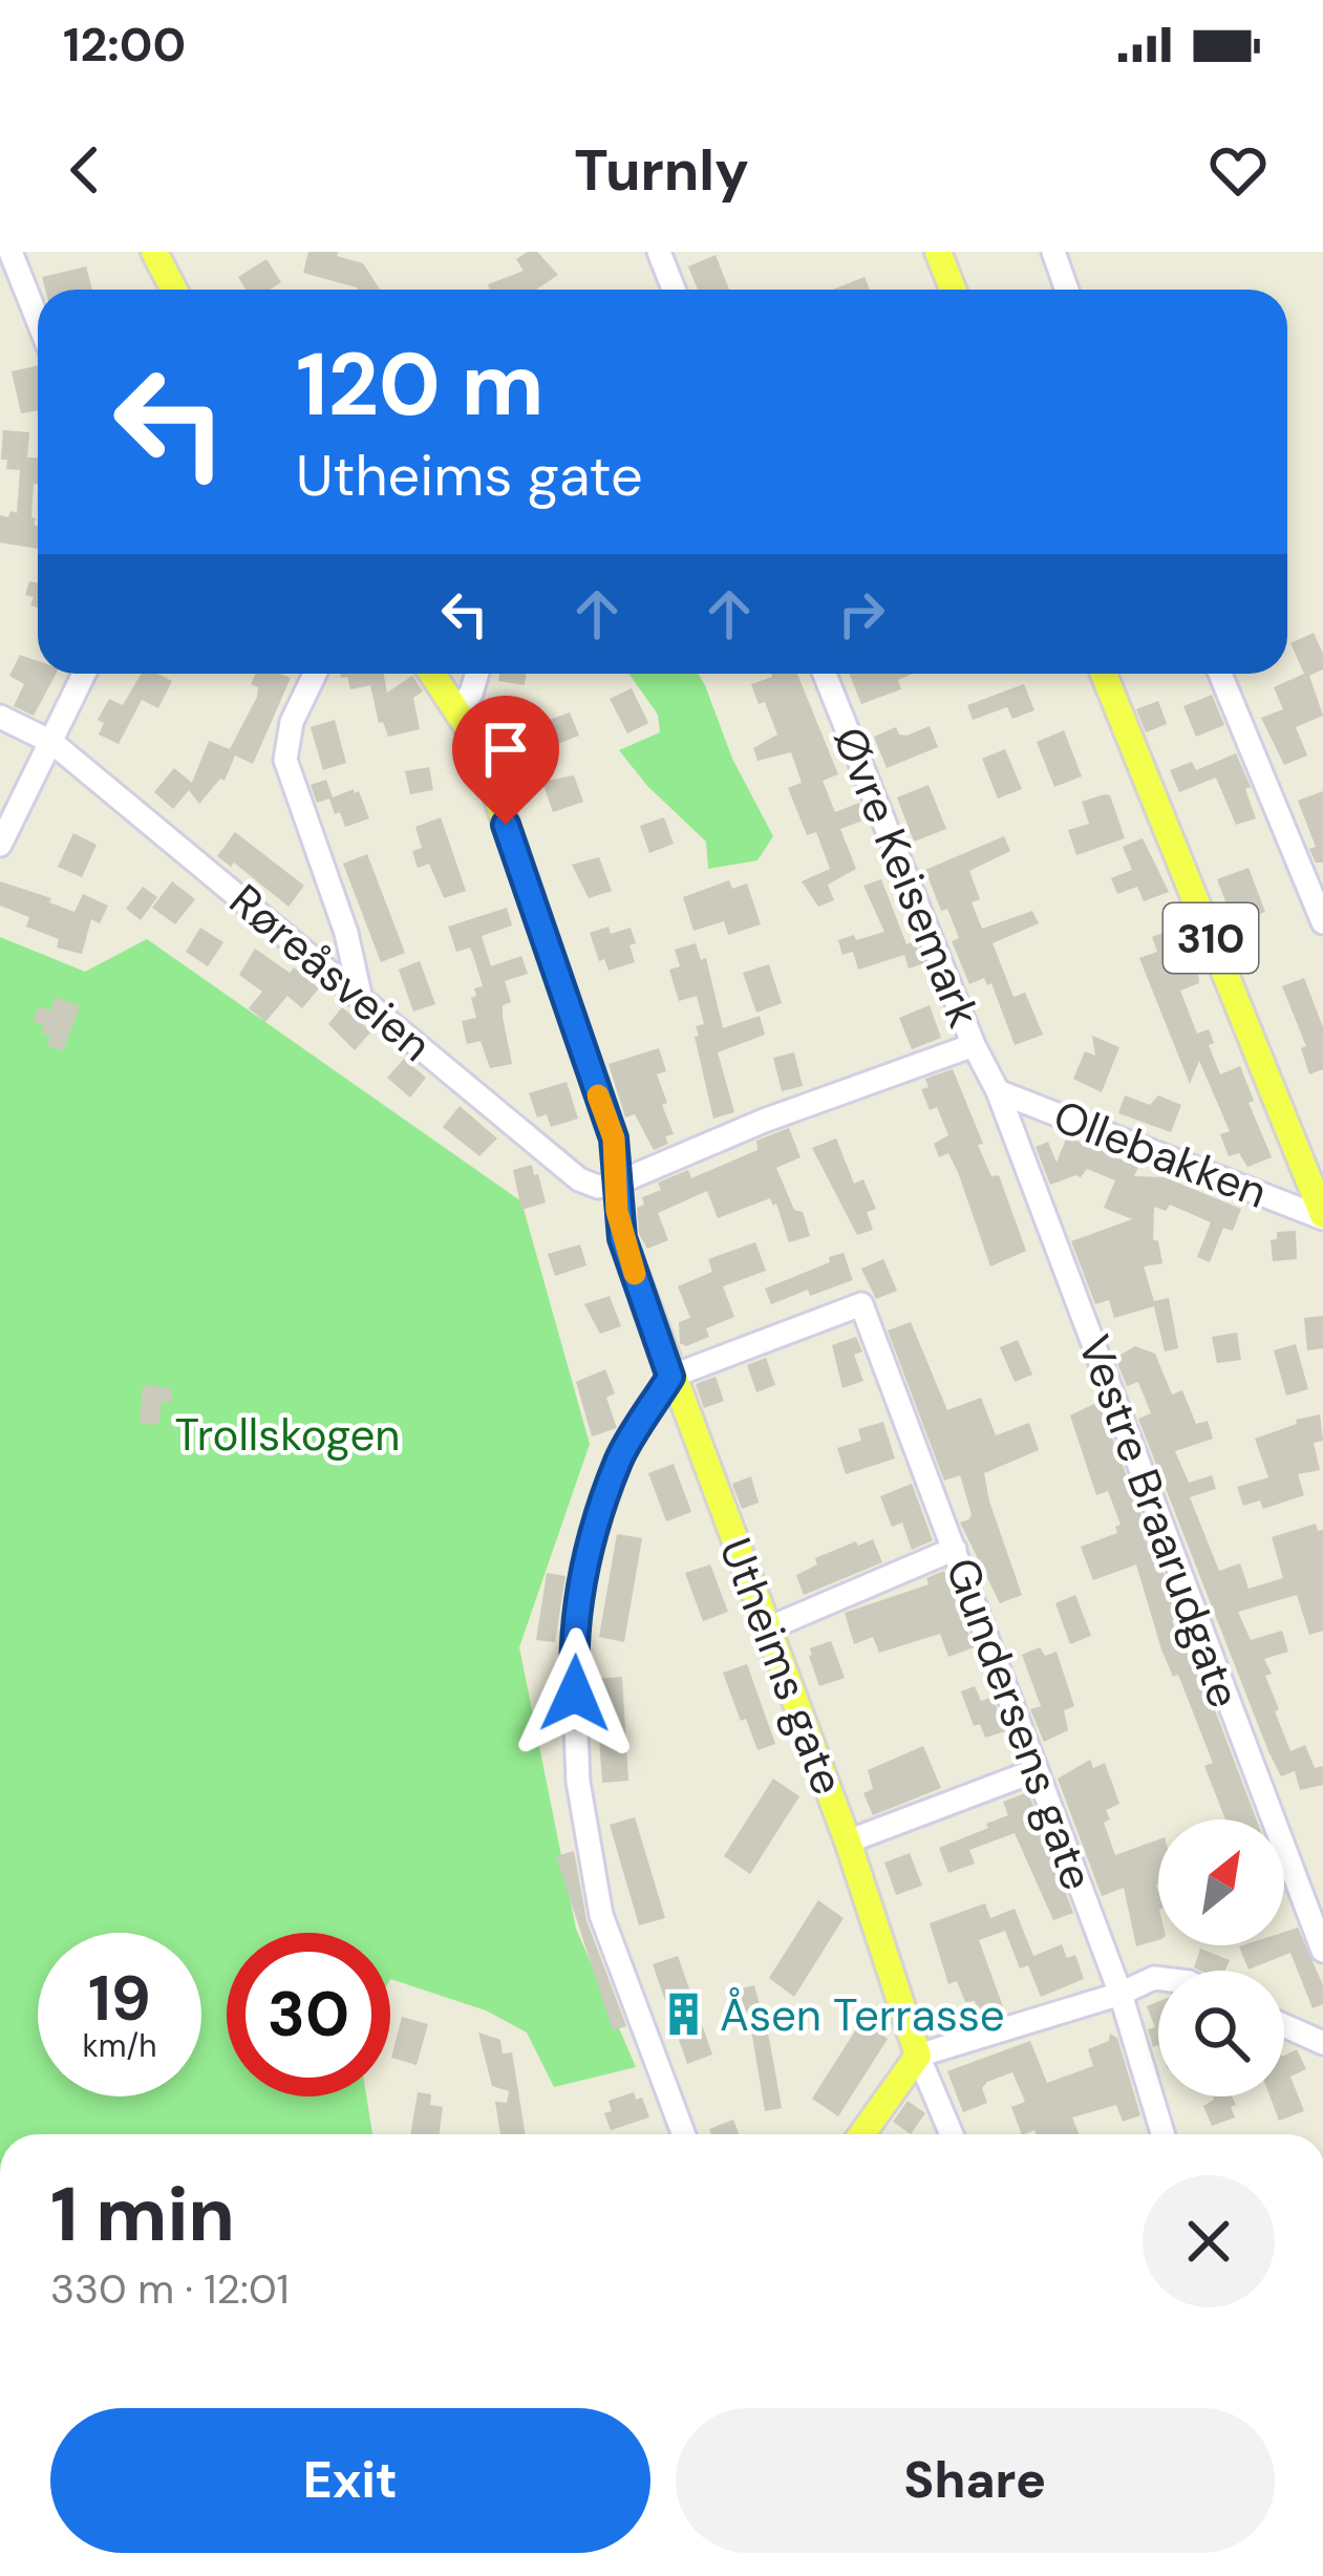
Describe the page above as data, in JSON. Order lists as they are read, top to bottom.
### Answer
{
  "streets": {
    "main road": ["310", "Utheims gate"],
    "street": [
      "Øvre Keisemark",
      "Røreåsveien",
      "Ollebakken",
      "Vestre Braarudgate",
      "Gundersens gate"
    ]
  },
  "crossings": [
    ["Øvre Keisemark", "Ollebakken"],
    ["Øvre Keisemark", "Vestre Braarudgate"],
    ["310", "Ollebakken"],
    ["Røreåsveien", "Utheims gate"],
    ["Ollebakken", "Vestre Braarudgate"],
    ["Utheims gate", "Gundersens gate"]
  ],
  "parks": ["Trollskogen"],
  "places": {
    "building": ["Åsen Terrasse"]
  },
  "north": "top right",
  "page": {
    "status": "12:00",
    "header": "Turnly",
    "turn": ["120 m", "Utheims gate"],
    "speed": "19 km/h",
    "limit": "30",
    "heading": ["1 min", "330 m · 12:01"],
    "buttons": ["Exit", "Share"]
  }
}
